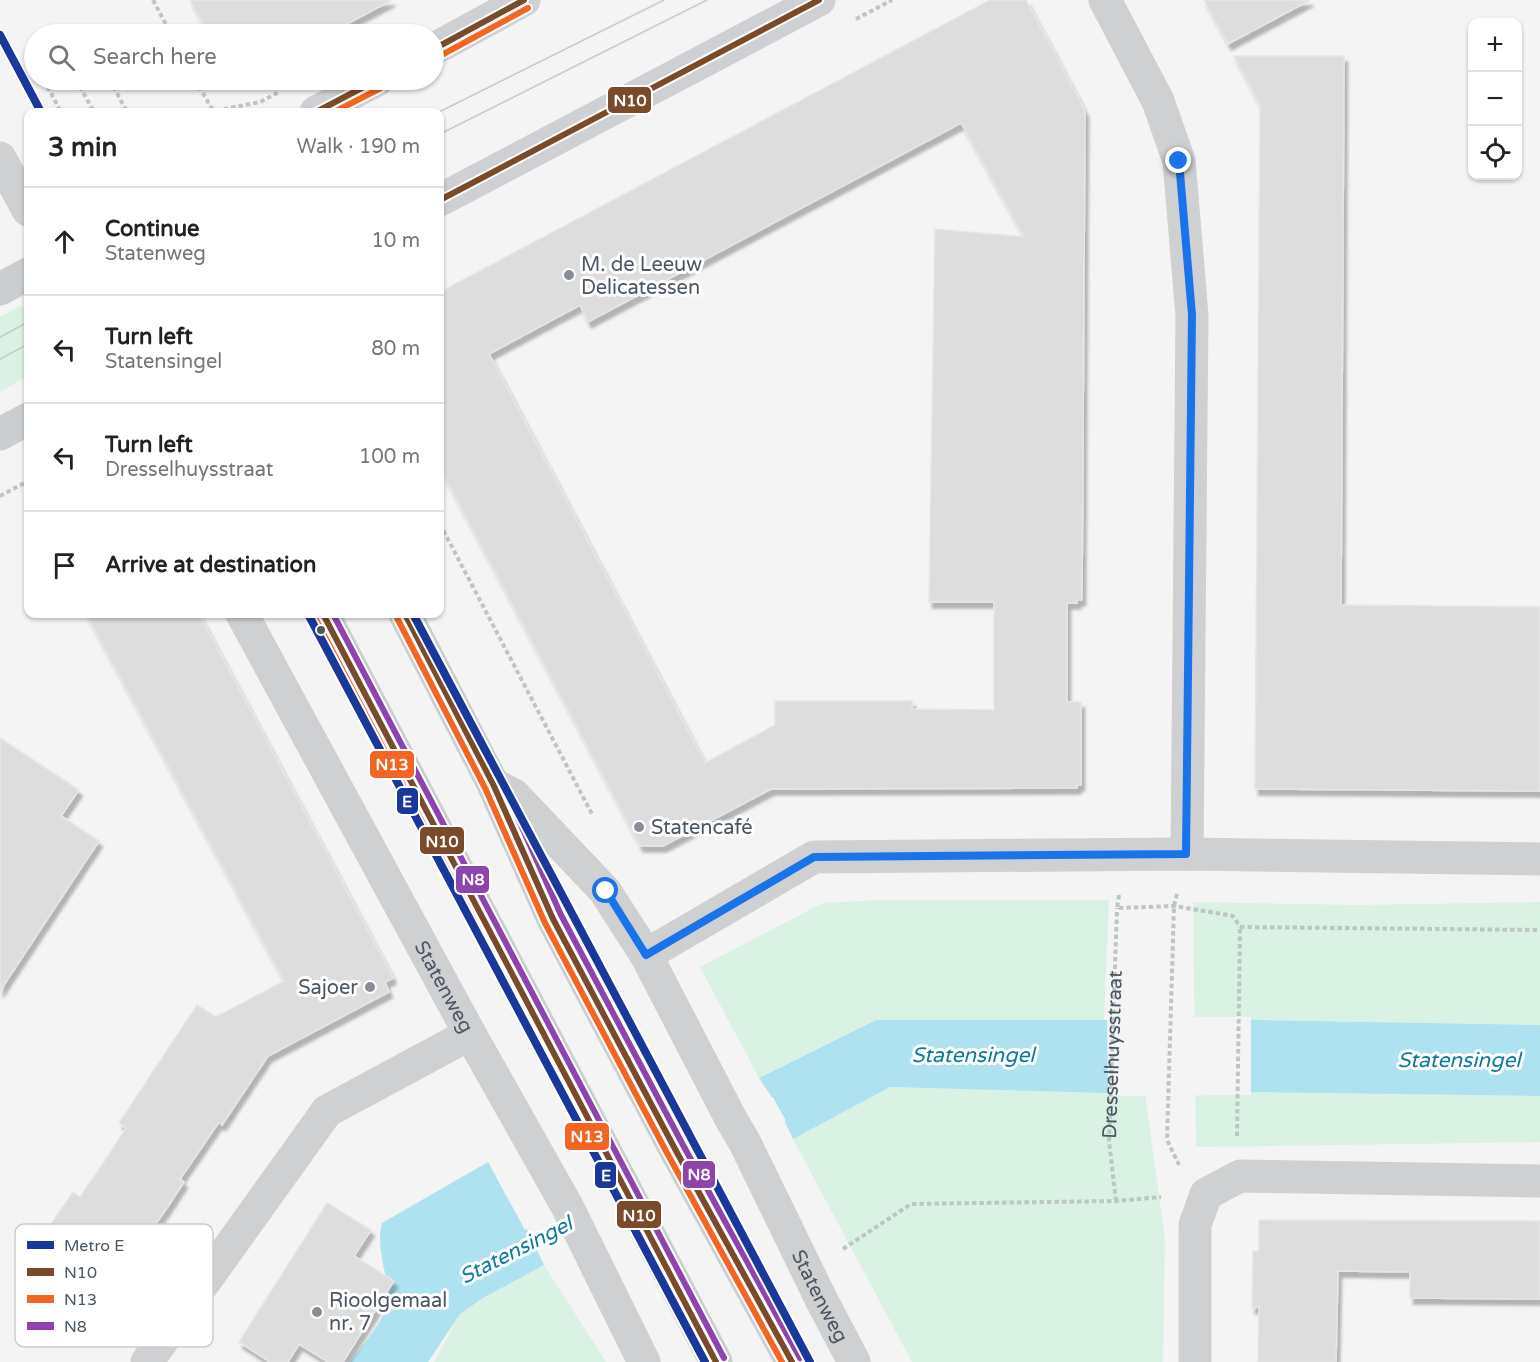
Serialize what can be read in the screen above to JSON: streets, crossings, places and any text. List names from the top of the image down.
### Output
{
  "streets": {
    "street": ["Statenweg"],
    "path": ["Dresselhuysstraat"]
  },
  "water": ["Statensingel"],
  "places": [
    "M. de Leeuw Delicatessen",
    "Statencafé",
    "Sajoer",
    "Rioolgemaal nr. 7"
  ],
  "lines": [
    "transit line N10",
    "transit line N13",
    "metro line E",
    "transit line N8"
  ],
  "legend": [
    "Metro E",
    "N10",
    "N13",
    "N8"
  ],
  "page": {
    "map_buttons": ["+", "−"],
    "search": "Search here",
    "heading": ["3 min", "Walk · 190 m"],
    "list": [
      ["Continue", "Statenweg", "10 m"],
      ["Turn left", "Statensingel", "80 m"],
      ["Turn left", "Dresselhuysstraat", "100 m"],
      "Arrive at destination"
    ]
  }
}
